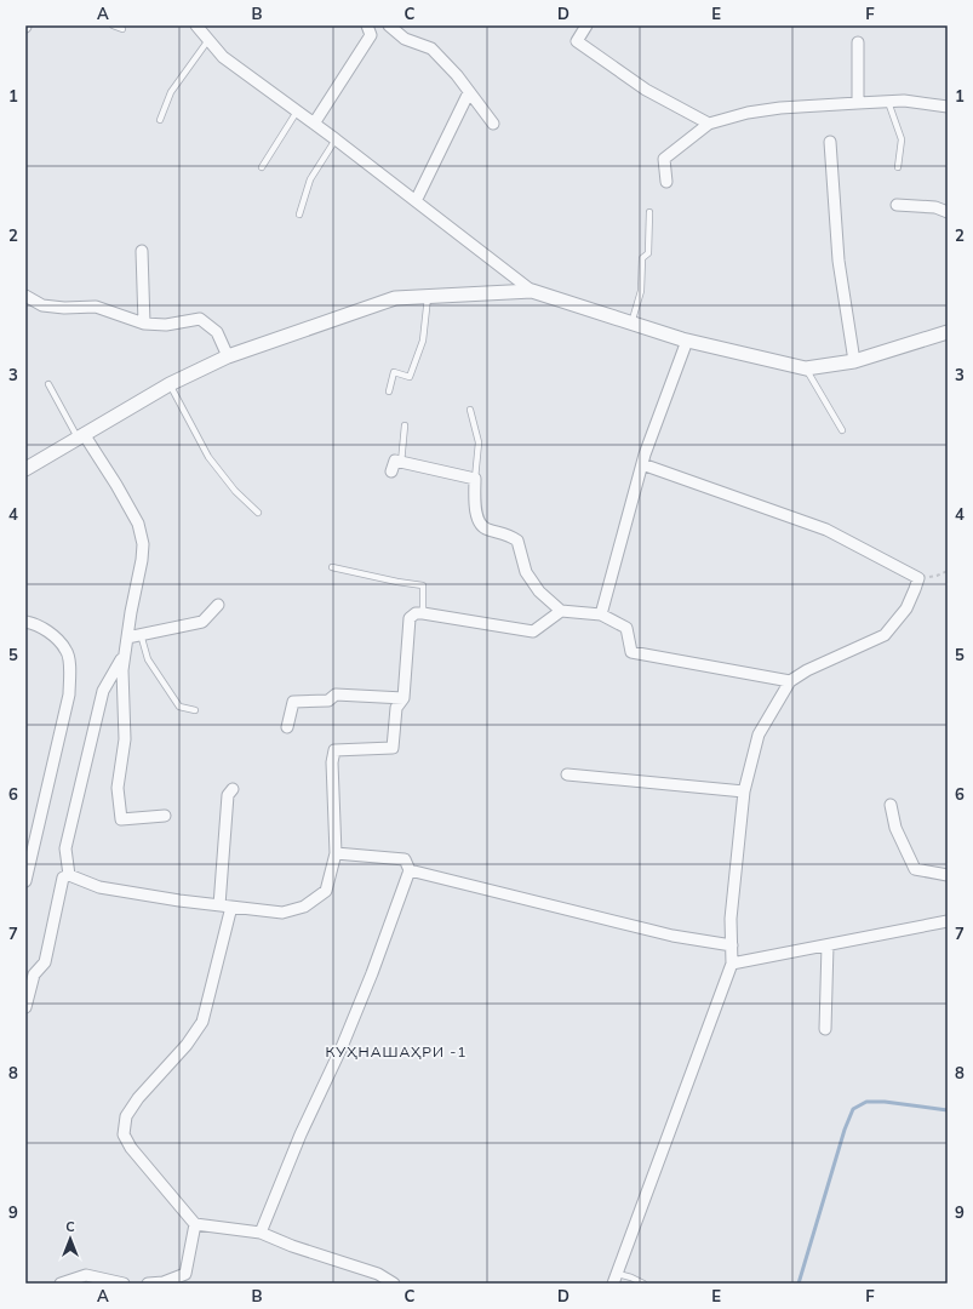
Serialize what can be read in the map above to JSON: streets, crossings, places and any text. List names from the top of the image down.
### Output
{
  "districts": ["КУҲНАШАҲРИ -1"],
  "north": "top",
  "grid": {
    "columns": [
      "A",
      "B",
      "C",
      "D",
      "E",
      "F"
    ],
    "rows": [
      "1",
      "2",
      "3",
      "4",
      "5",
      "6",
      "7",
      "8",
      "9"
    ]
  }
}
